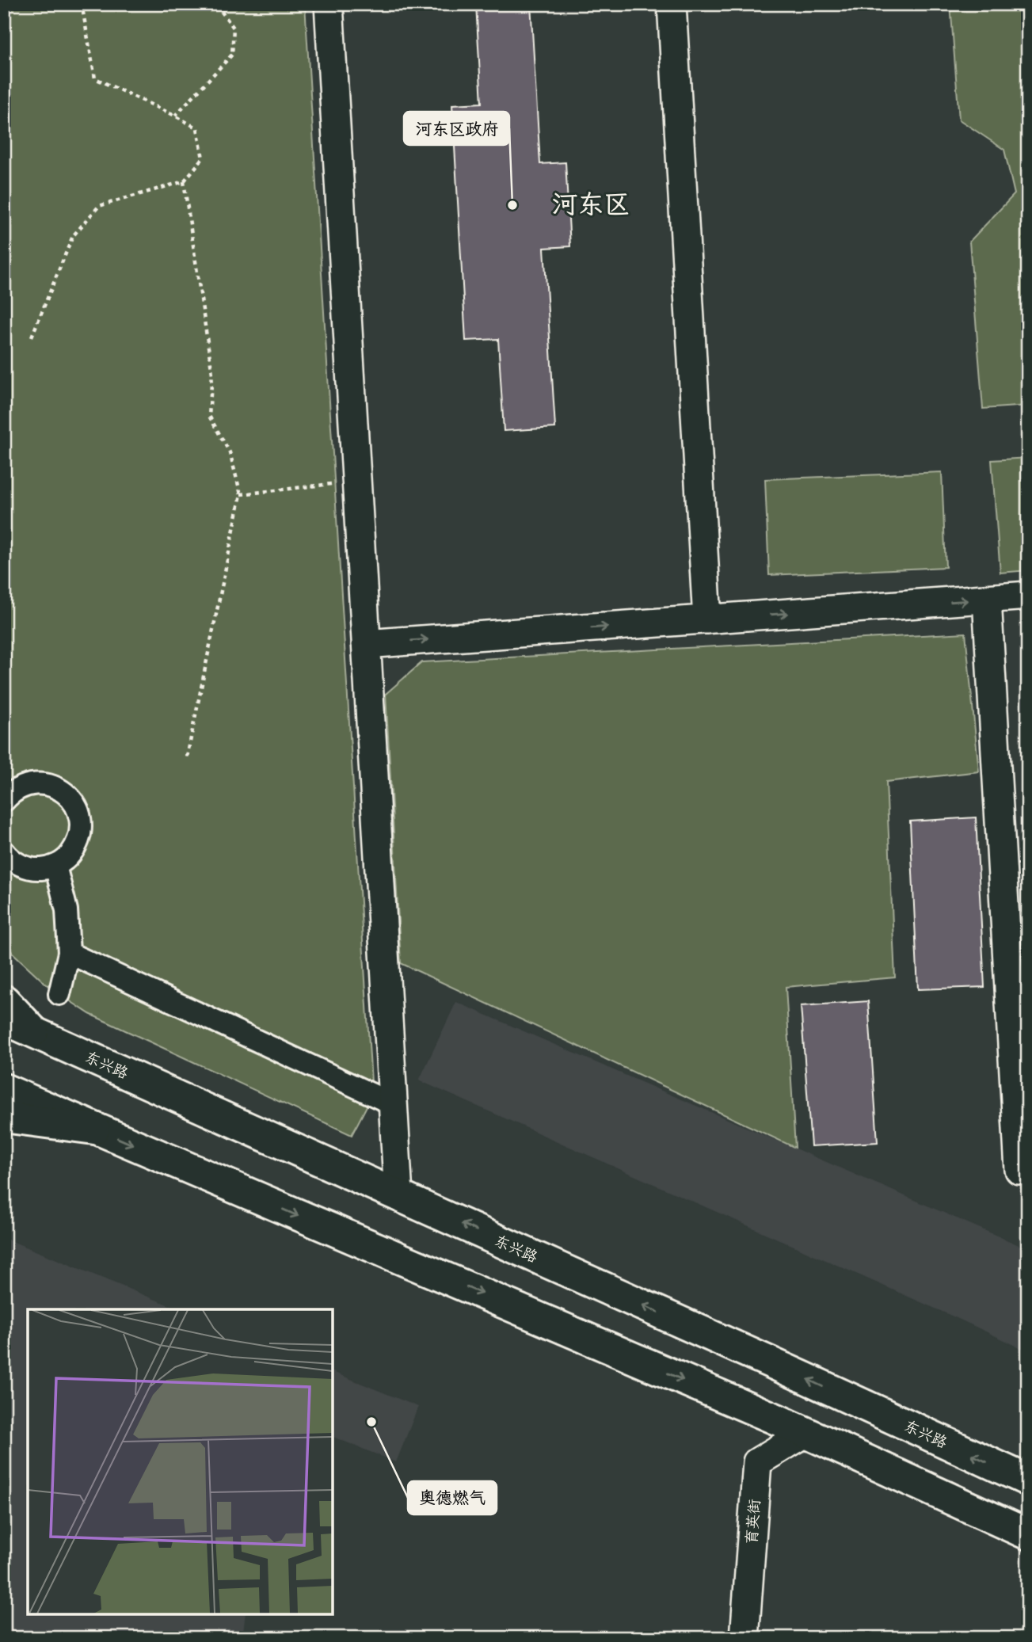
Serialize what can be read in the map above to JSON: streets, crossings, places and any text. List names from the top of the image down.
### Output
{
  "streets": {
    "main road": ["东兴路"],
    "street": ["育英街"]
  },
  "districts": ["河东区"],
  "places": ["河东区政府", "奥德燃气"]
}
